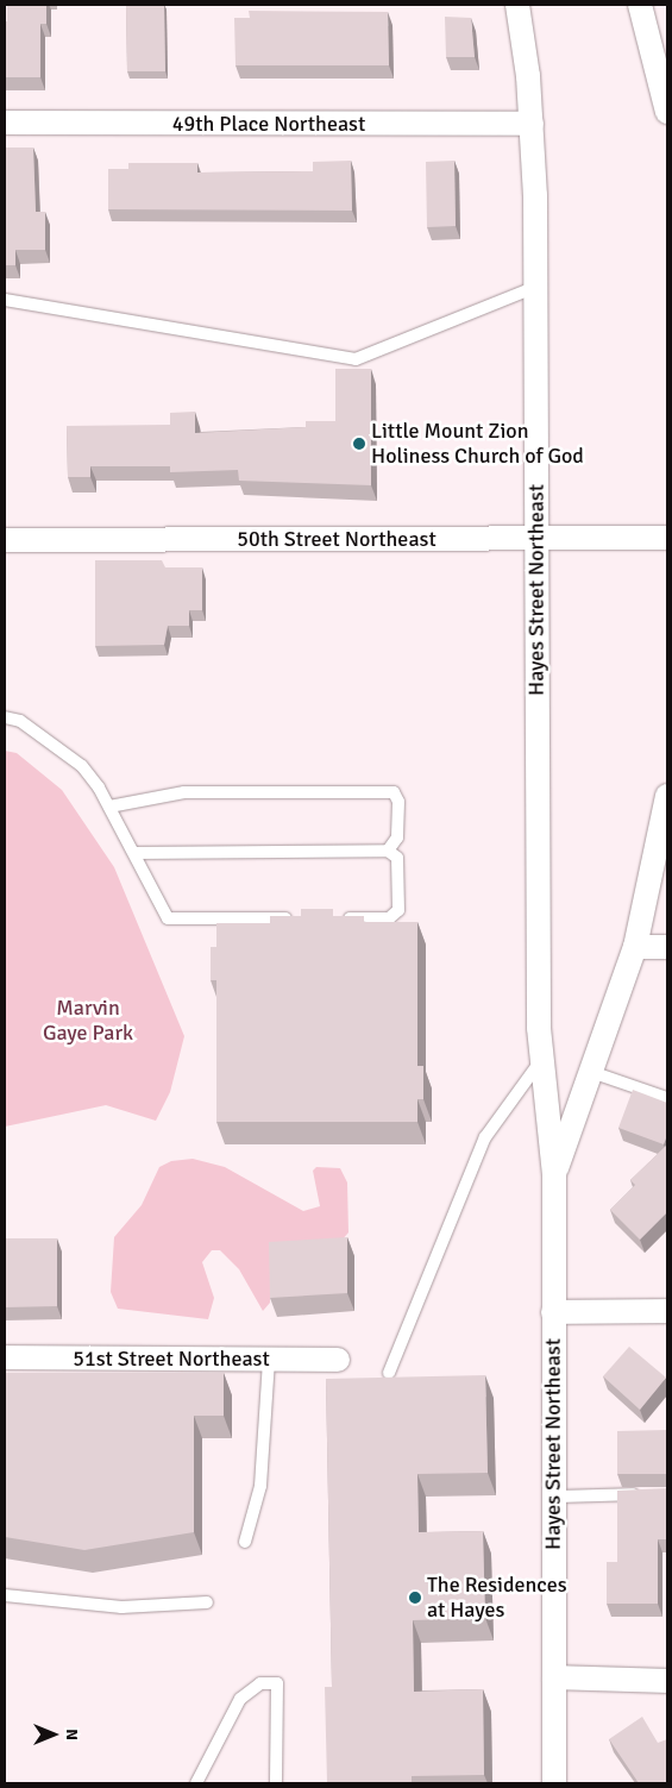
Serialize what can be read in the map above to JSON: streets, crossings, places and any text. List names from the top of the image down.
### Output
{
  "streets": {
    "street": [
      "49th Place Northeast",
      "50th Street Northeast",
      "Hayes Street Northeast",
      "51st Street Northeast"
    ]
  },
  "crossings": [
    ["49th Place Northeast", "Hayes Street Northeast"],
    ["50th Street Northeast", "Hayes Street Northeast"]
  ],
  "parks": ["Marvin Gaye Park"],
  "places": ["Little Mount Zion Holiness Church of God", "The Residences at Hayes"],
  "north": "right"
}
